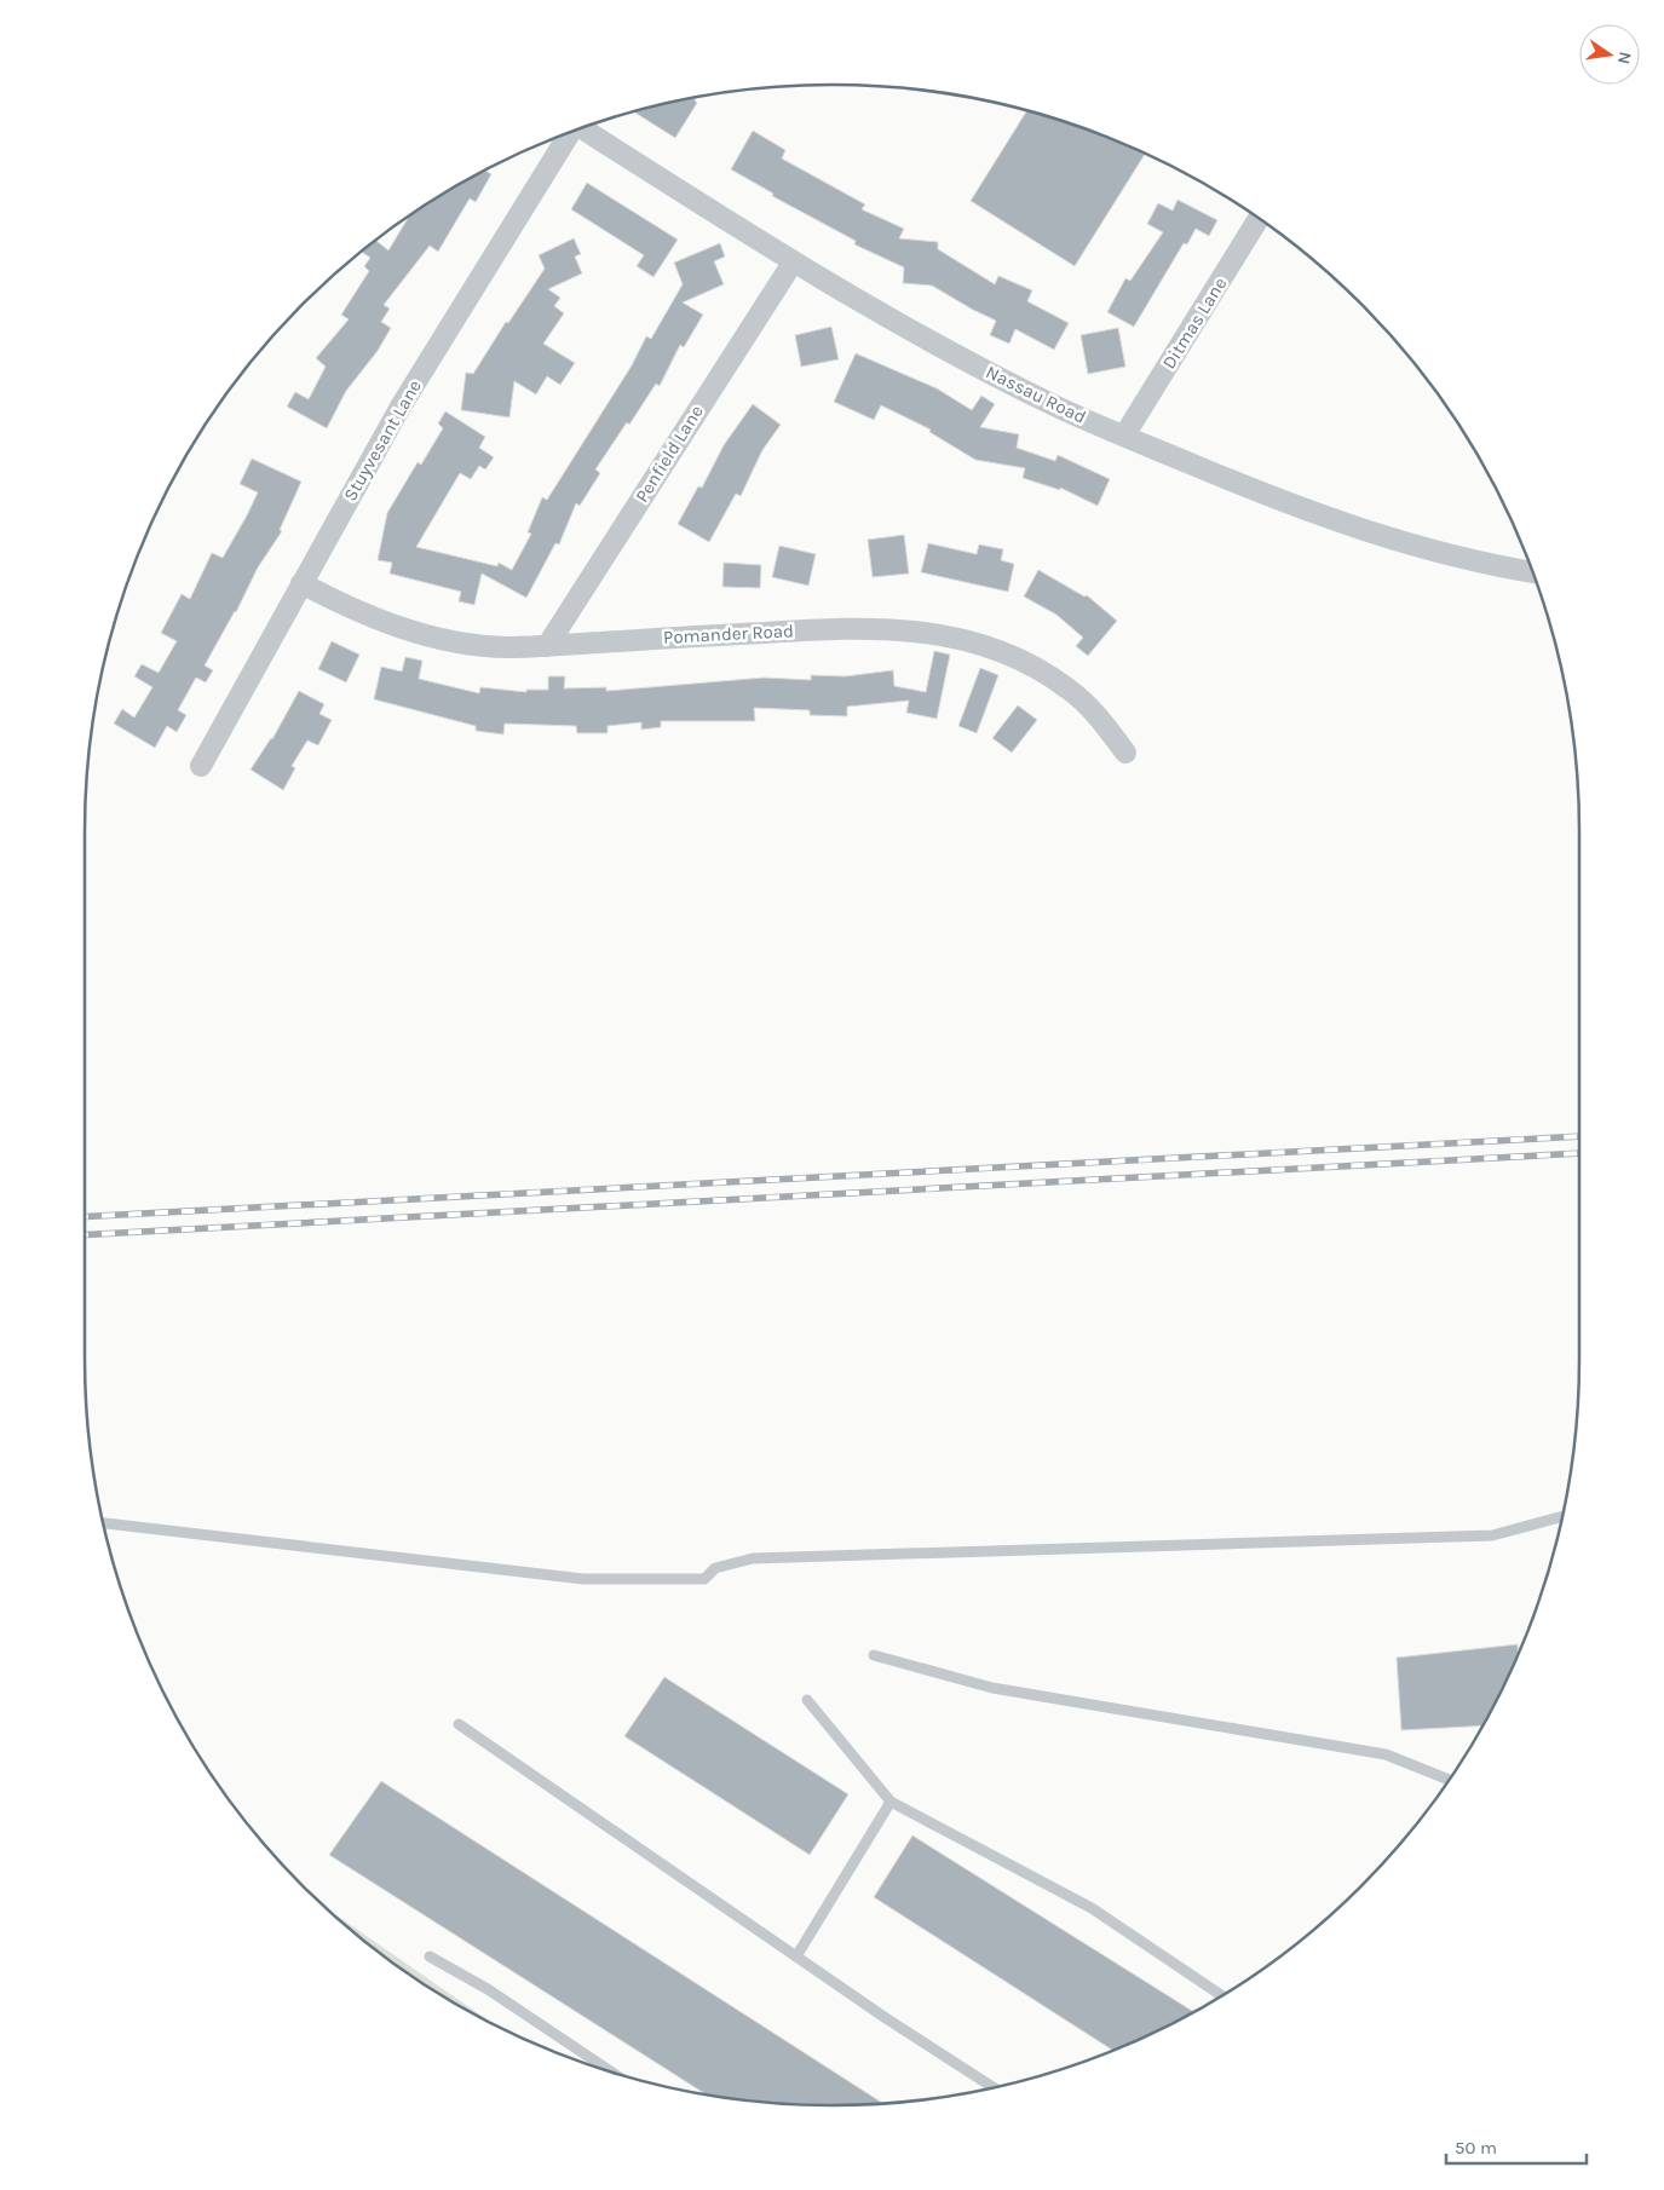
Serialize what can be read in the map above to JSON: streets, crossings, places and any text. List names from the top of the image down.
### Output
{
  "streets": {
    "street": [
      "Ditmas Lane",
      "Nassau Road",
      "Stuyvesant Lane",
      "Penfield Lane",
      "Pomander Road"
    ]
  },
  "crossings": [
    ["Ditmas Lane", "Nassau Road"],
    ["Nassau Road", "Penfield Lane"],
    ["Stuyvesant Lane", "Pomander Road"],
    ["Penfield Lane", "Pomander Road"]
  ],
  "scale_bar": "50 m",
  "north": "right"
}
